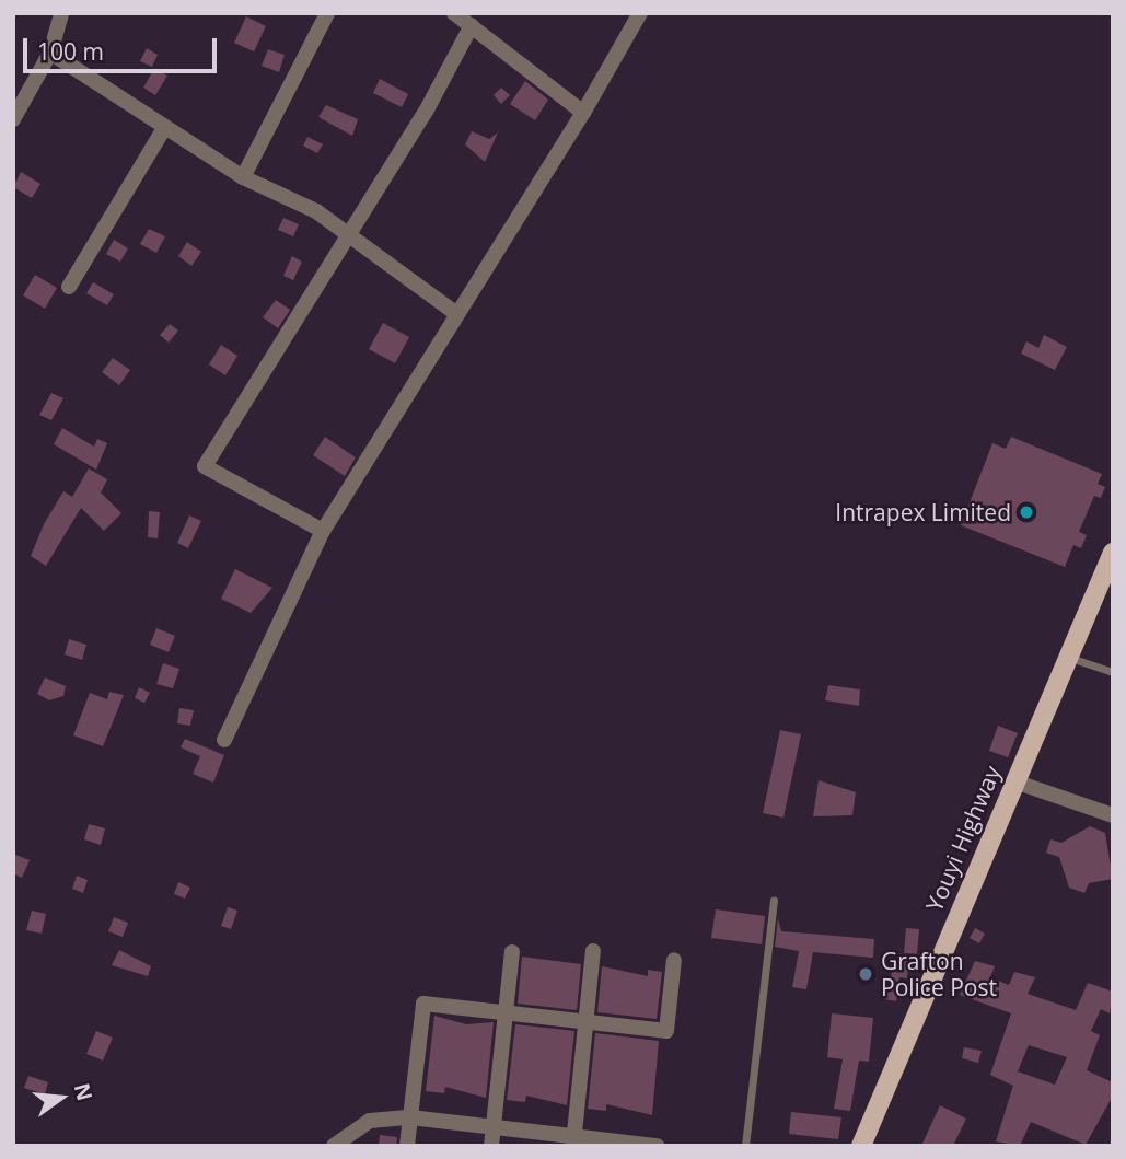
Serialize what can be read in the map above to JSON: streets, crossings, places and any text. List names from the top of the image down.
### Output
{
  "streets": {
    "main road": ["Youyi Highway"]
  },
  "places": ["Intrapex Limited", "Grafton Police Post"],
  "scale_bar": "100 m",
  "north": "right"
}
